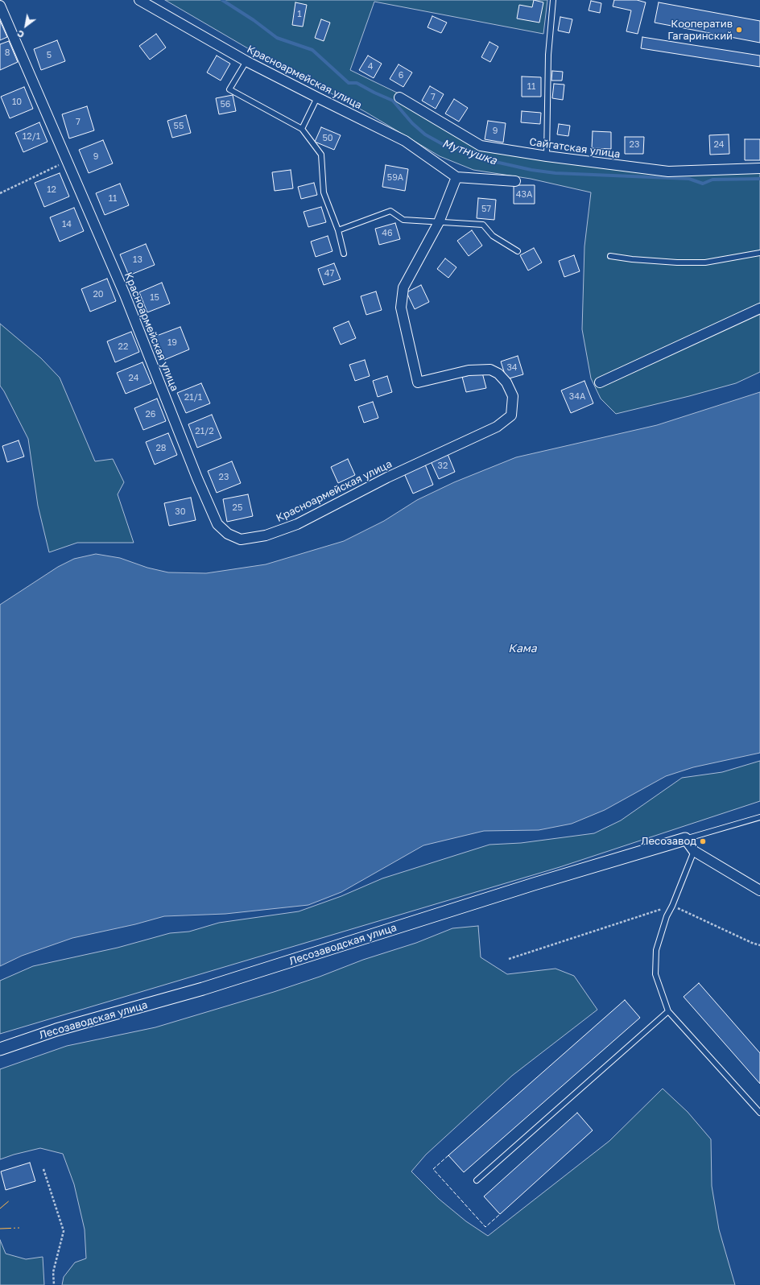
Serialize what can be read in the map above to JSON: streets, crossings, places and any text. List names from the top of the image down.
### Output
{
  "streets": {
    "street": ["Красноармейская улица", "Сайгатская улица", "Лесозаводская улица"]
  },
  "water": ["Мутнушка", "Кама"],
  "places": ["Кооператив Гагаринский", "Лесозавод"],
  "house_numbers": [
    "1",
    "8",
    "5",
    "4",
    "6",
    "11",
    "7",
    "10",
    "56",
    "7",
    "55",
    "9",
    "12/1",
    "50",
    "23",
    "24",
    "9",
    "59А",
    "12",
    "43А",
    "11",
    "57",
    "14",
    "46",
    "13",
    "47",
    "20",
    "15",
    "19",
    "22",
    "34",
    "24",
    "34А",
    "21/1",
    "26",
    "21/2",
    "28",
    "32",
    "23",
    "25",
    "30"
  ],
  "north": "bottom left"
}
